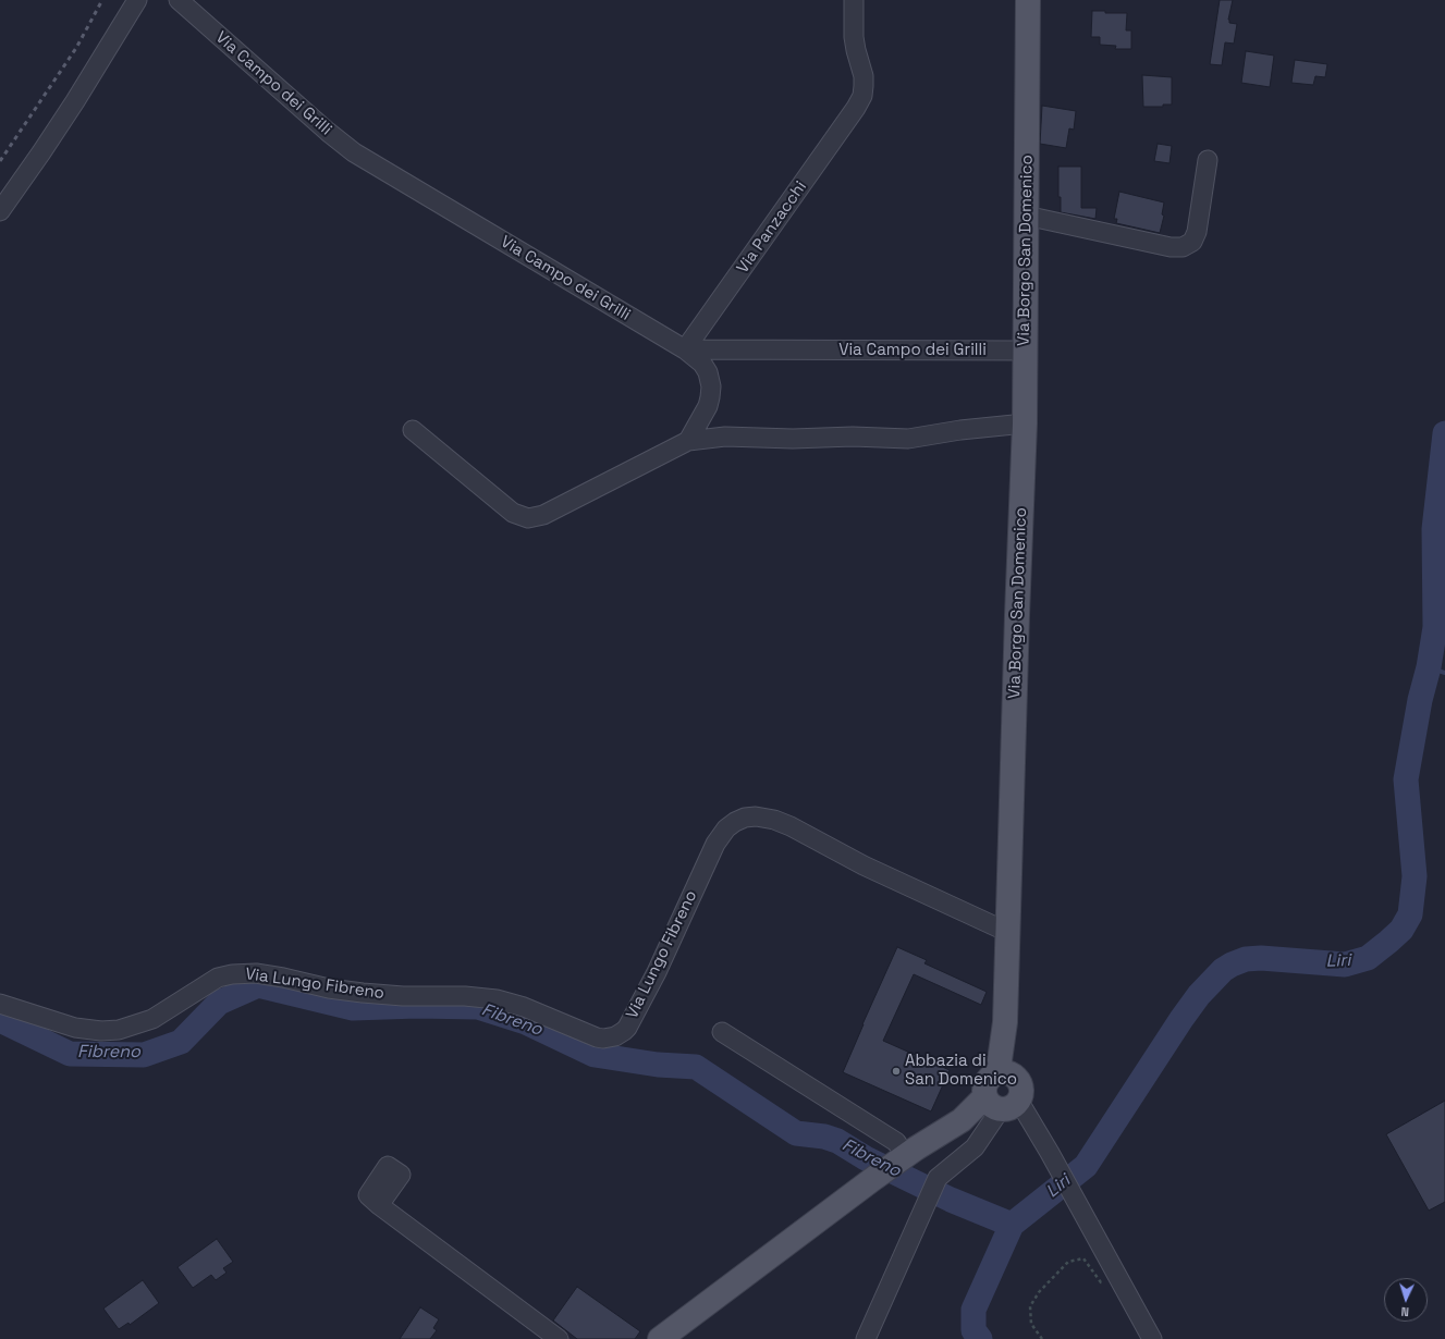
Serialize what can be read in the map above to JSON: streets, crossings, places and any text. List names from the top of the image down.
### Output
{
  "streets": {
    "main road": ["Via Borgo San Domenico"],
    "street": ["Via Campo dei Grilli", "Via Panzacchi", "Via Lungo Fibreno"]
  },
  "crossings": [
    ["Via Campo dei Grilli", "Via Panzacchi"],
    ["Via Campo dei Grilli", "Via Borgo San Domenico"],
    ["Via Borgo San Domenico", "Via Lungo Fibreno"]
  ],
  "water": ["Liri", "Fibreno"],
  "places": ["Abbazia di San Domenico"],
  "north": "bottom"
}
